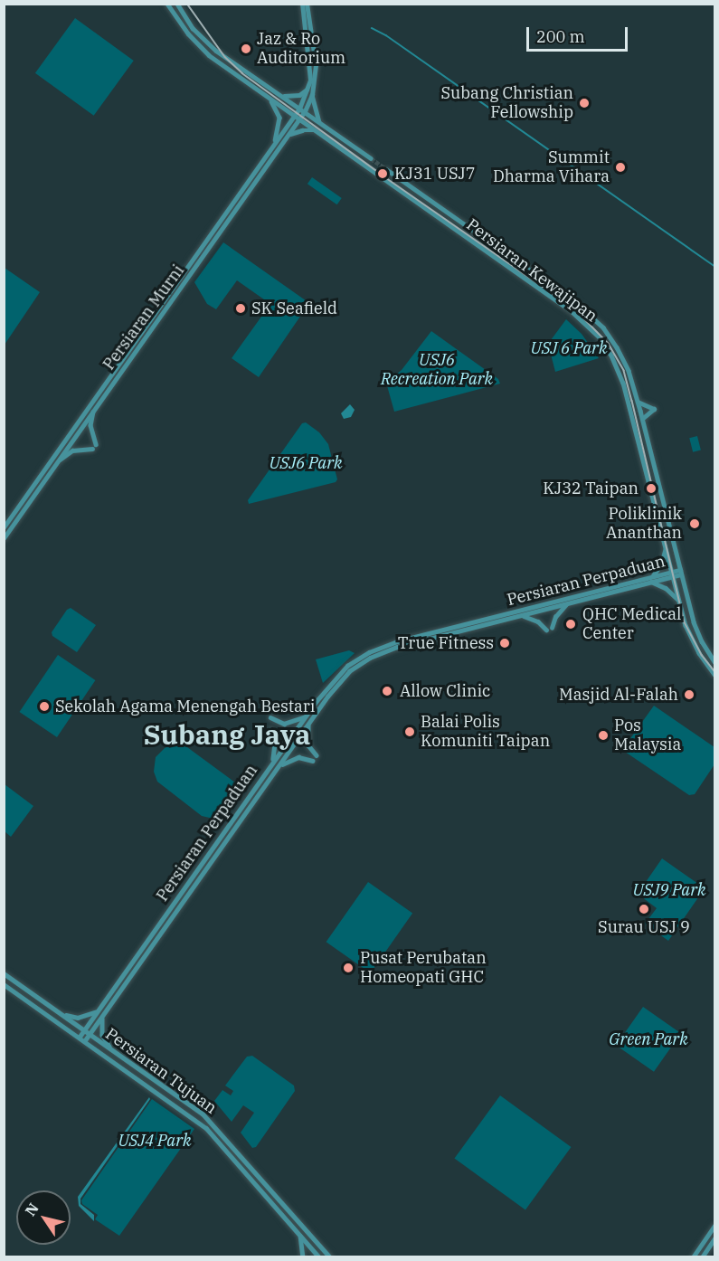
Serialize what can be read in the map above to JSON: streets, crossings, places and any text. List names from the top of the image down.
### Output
{
  "streets": {
    "main road": [
      "Persiaran Kewajipan",
      "Persiaran Murni",
      "Persiaran Perpaduan",
      "Persiaran Tujuan"
    ]
  },
  "crossings": [
    ["Persiaran Kewajipan", "Persiaran Murni"],
    ["Persiaran Kewajipan", "Persiaran Perpaduan"],
    ["Persiaran Perpaduan", "Persiaran Tujuan"]
  ],
  "districts": ["Subang Jaya"],
  "parks": [
    "USJ 6 Park",
    "USJ6 Recreation Park",
    "USJ6 Park",
    "USJ9 Park",
    "Green Park",
    "USJ4 Park"
  ],
  "places": [
    "Jaz & Ro Auditorium",
    "Subang Christian Fellowship",
    "Summit Dharma Vihara",
    "KJ31 USJ7",
    "SK Seafield",
    "KJ32 Taipan",
    "Poliklinik Ananthan",
    "QHC Medical Center",
    "True Fitness",
    "Allow Clinic",
    "Masjid Al-Falah",
    "Sekolah Agama Menengah Bestari",
    "Balai Polis Komuniti Taipan",
    "Pos Malaysia",
    "Surau USJ 9",
    "Pusat Perubatan Homeopati GHC"
  ],
  "scale_bar": "200 m",
  "north": "top left"
}
